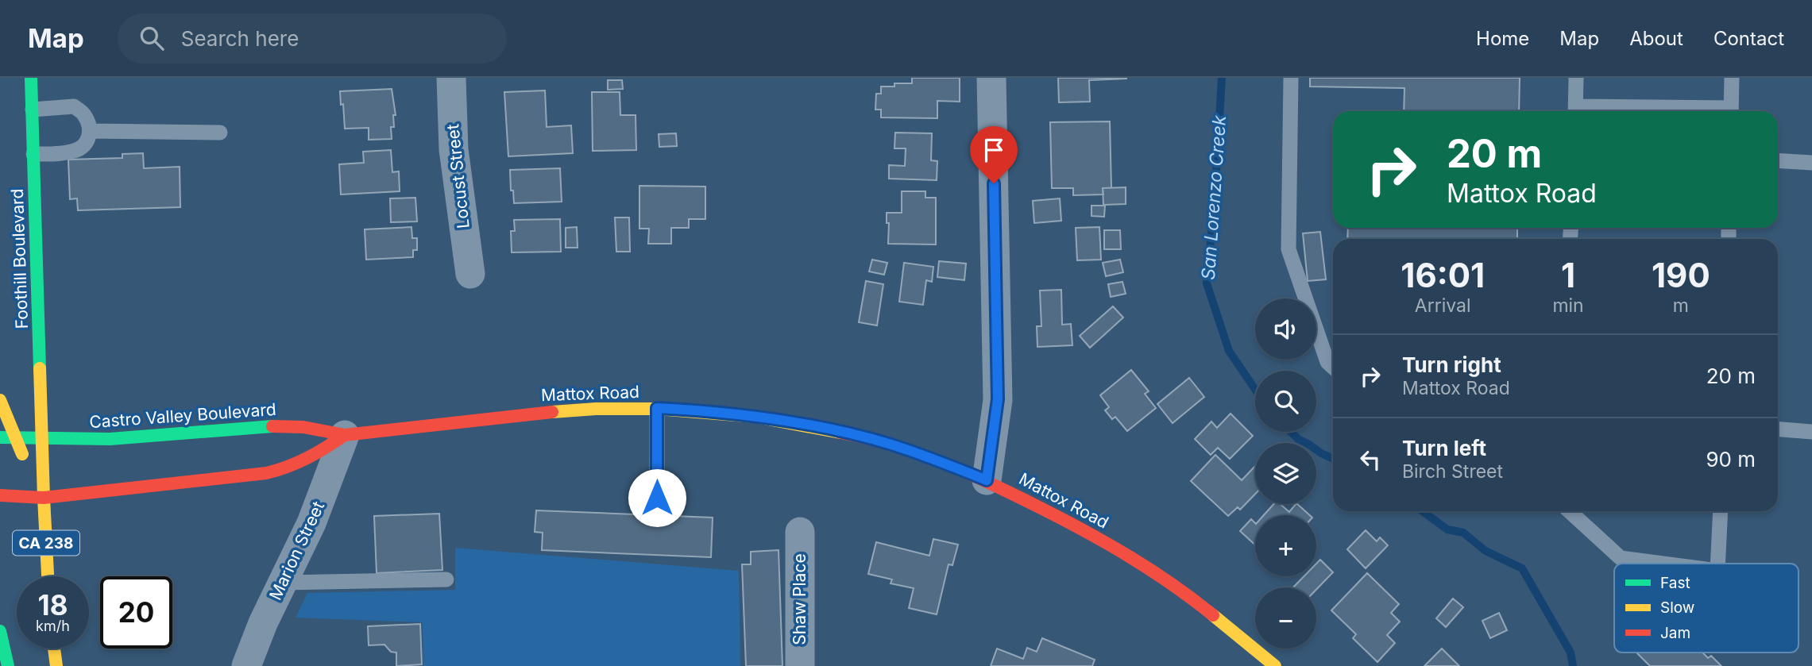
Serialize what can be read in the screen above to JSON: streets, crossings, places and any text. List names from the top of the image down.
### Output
{
  "streets": {
    "main road": [
      "Foothill Boulevard",
      "Mattox Road",
      "Castro Valley Boulevard",
      "CA 238"
    ],
    "street": ["Locust Street", "Marion Street", "Shaw Place"]
  },
  "crossings": [
    ["Foothill Boulevard", "Castro Valley Boulevard"],
    ["Foothill Boulevard", "CA 238"],
    ["Mattox Road", "Castro Valley Boulevard"],
    ["Mattox Road", "Marion Street"],
    ["Castro Valley Boulevard", "CA 238"],
    ["Castro Valley Boulevard", "Marion Street"]
  ],
  "water": ["San Lorenzo Creek"],
  "legend": ["Fast", "Slow", "Jam"],
  "page": {
    "header": "Map",
    "search": "Search here",
    "nav": [
      "Home",
      "Map",
      "About",
      "Contact"
    ],
    "turn": ["20 m", "Mattox Road"],
    "eta": [
      "16:01",
      "Arrival",
      "1",
      "min",
      "190",
      "m"
    ],
    "map_buttons": ["+", "−"],
    "list": [
      {
        "name": "Turn right",
        "note": "Mattox Road",
        "value": "20 m"
      },
      {
        "name": "Turn left",
        "note": "Birch Street",
        "value": "90 m"
      }
    ],
    "speed": "18 km/h",
    "limit": "20"
  }
}
